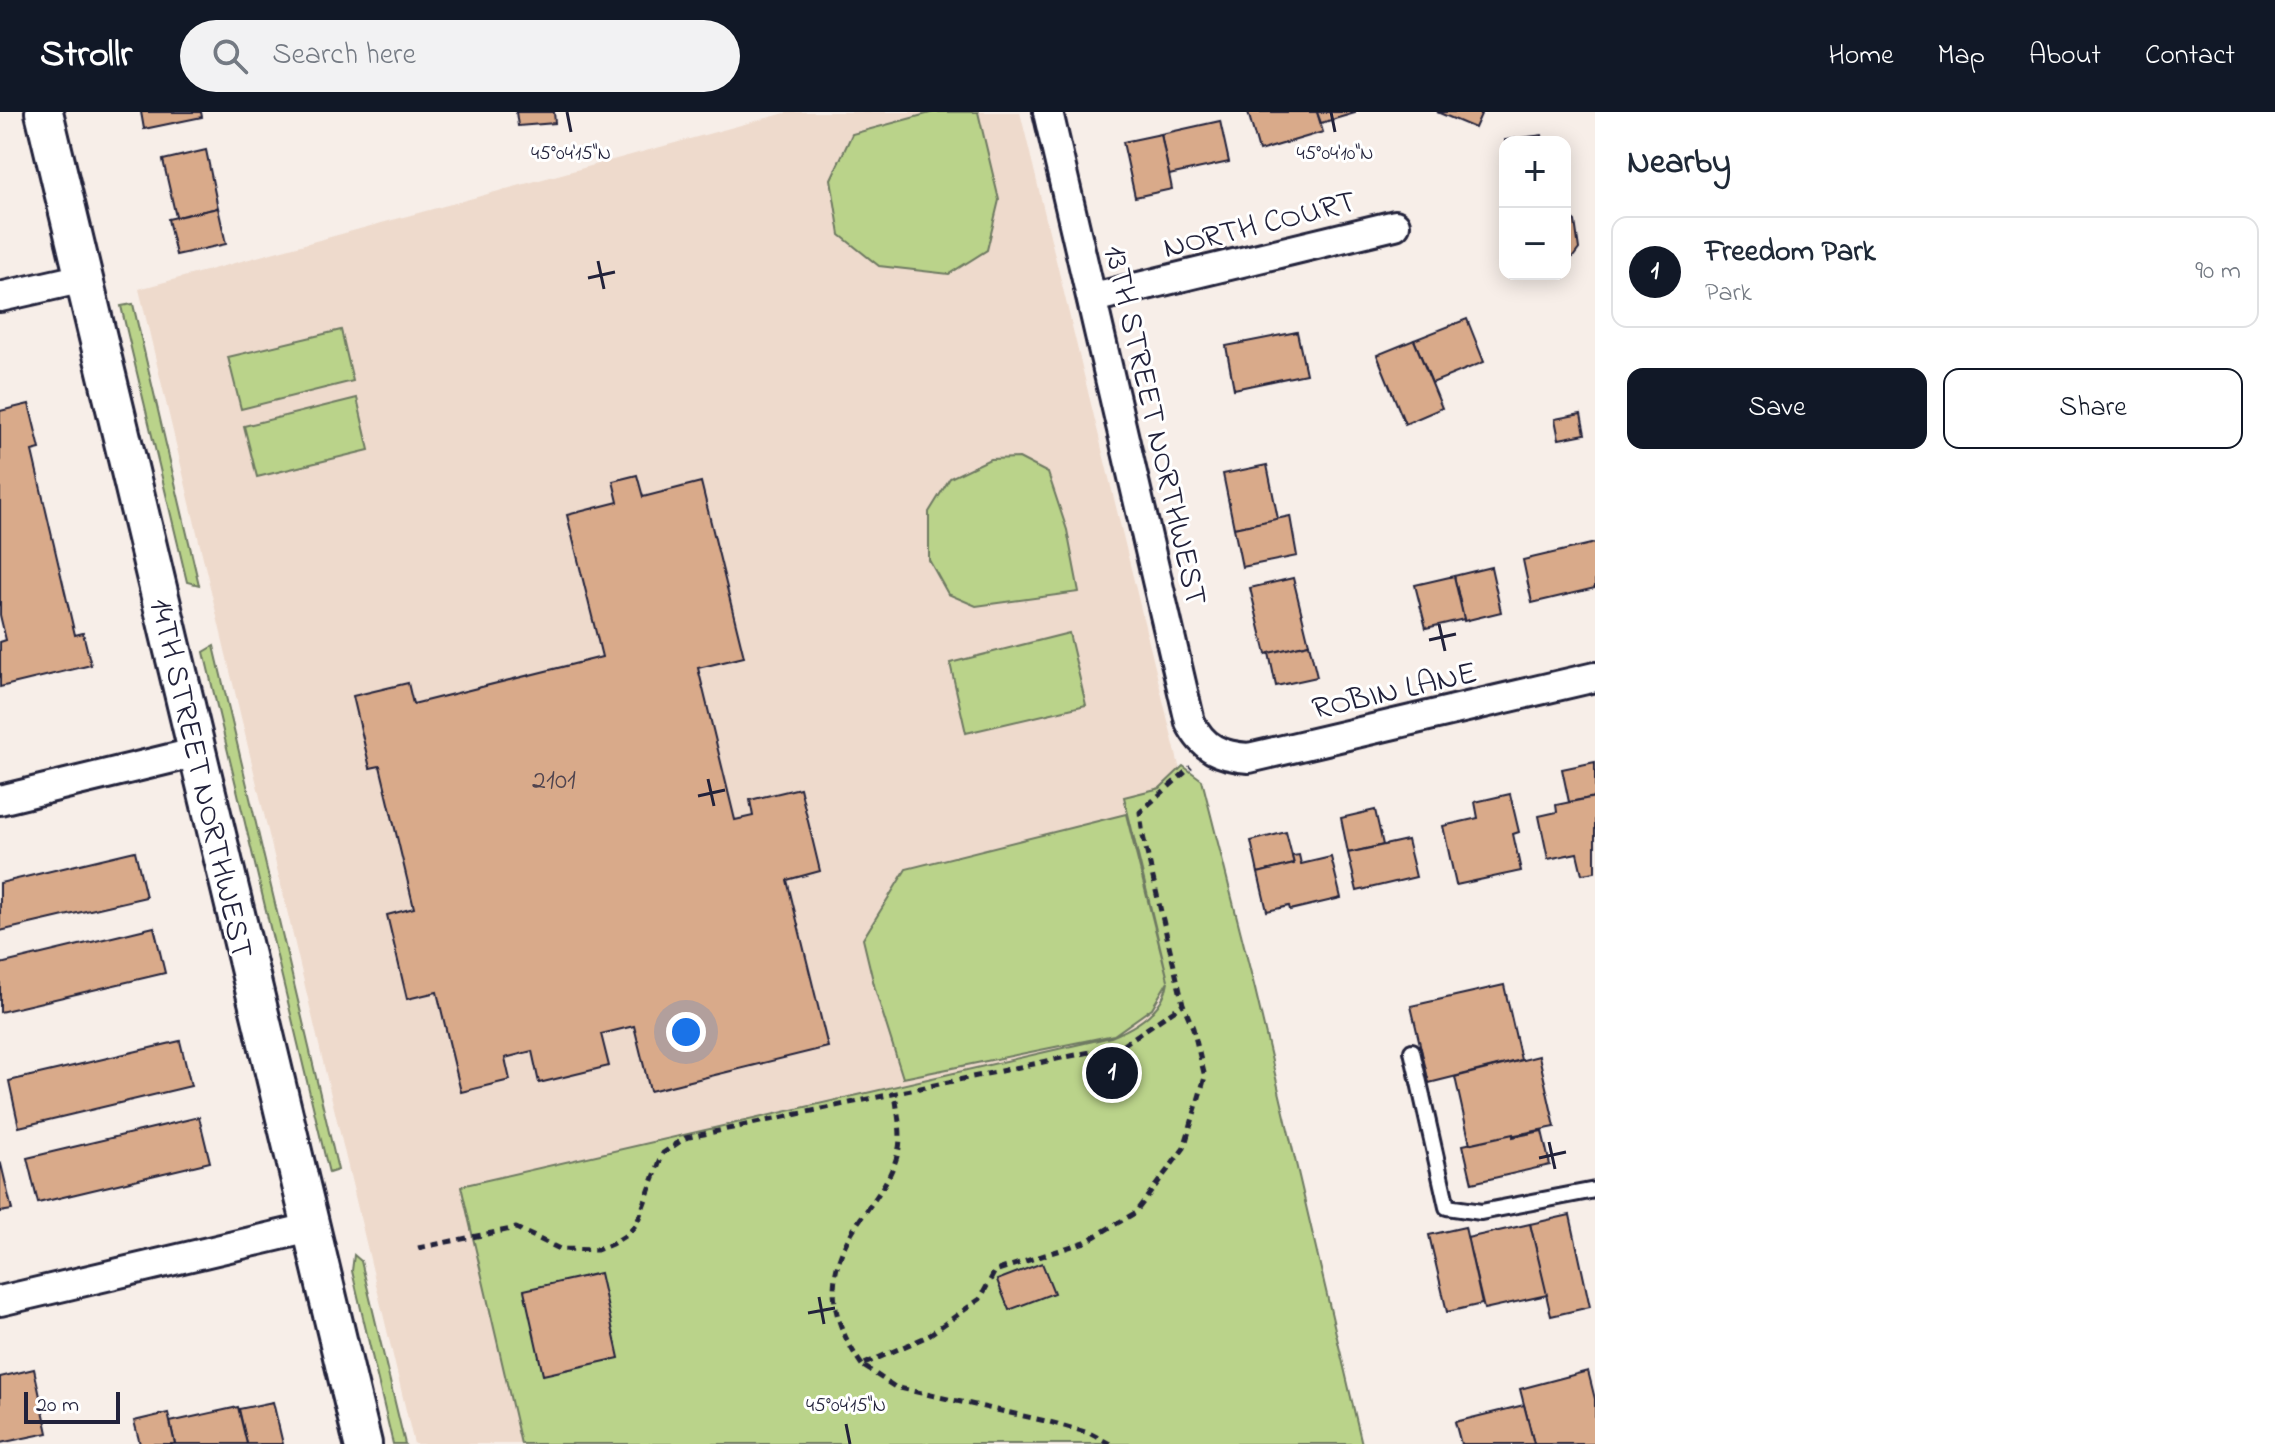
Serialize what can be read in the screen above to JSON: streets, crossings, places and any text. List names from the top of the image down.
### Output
{
  "streets": {
    "street": [
      "NORTH COURT",
      "13TH STREET NORTHWEST",
      "ROBIN LANE",
      "14TH STREET NORTHWEST"
    ]
  },
  "crossings": [
    ["NORTH COURT", "13TH STREET NORTHWEST"],
    ["13TH STREET NORTHWEST", "ROBIN LANE"]
  ],
  "house_numbers": ["2101"],
  "scale_bar": "20 m",
  "page": {
    "header": "Strollr",
    "search": "Search here",
    "nav": [
      "Home",
      "Map",
      "About",
      "Contact"
    ],
    "heading": "Nearby",
    "map_buttons": ["+", "−"],
    "list": [
      {
        "mark": "1",
        "name": "Freedom Park",
        "note": "Park",
        "value": "90 m"
      }
    ],
    "buttons": ["Save", "Share"],
    "pins": "1",
    "scale": "20 m"
  },
  "coordinates": ["45°04'15\"N", "45°04'10\"N"]
}
